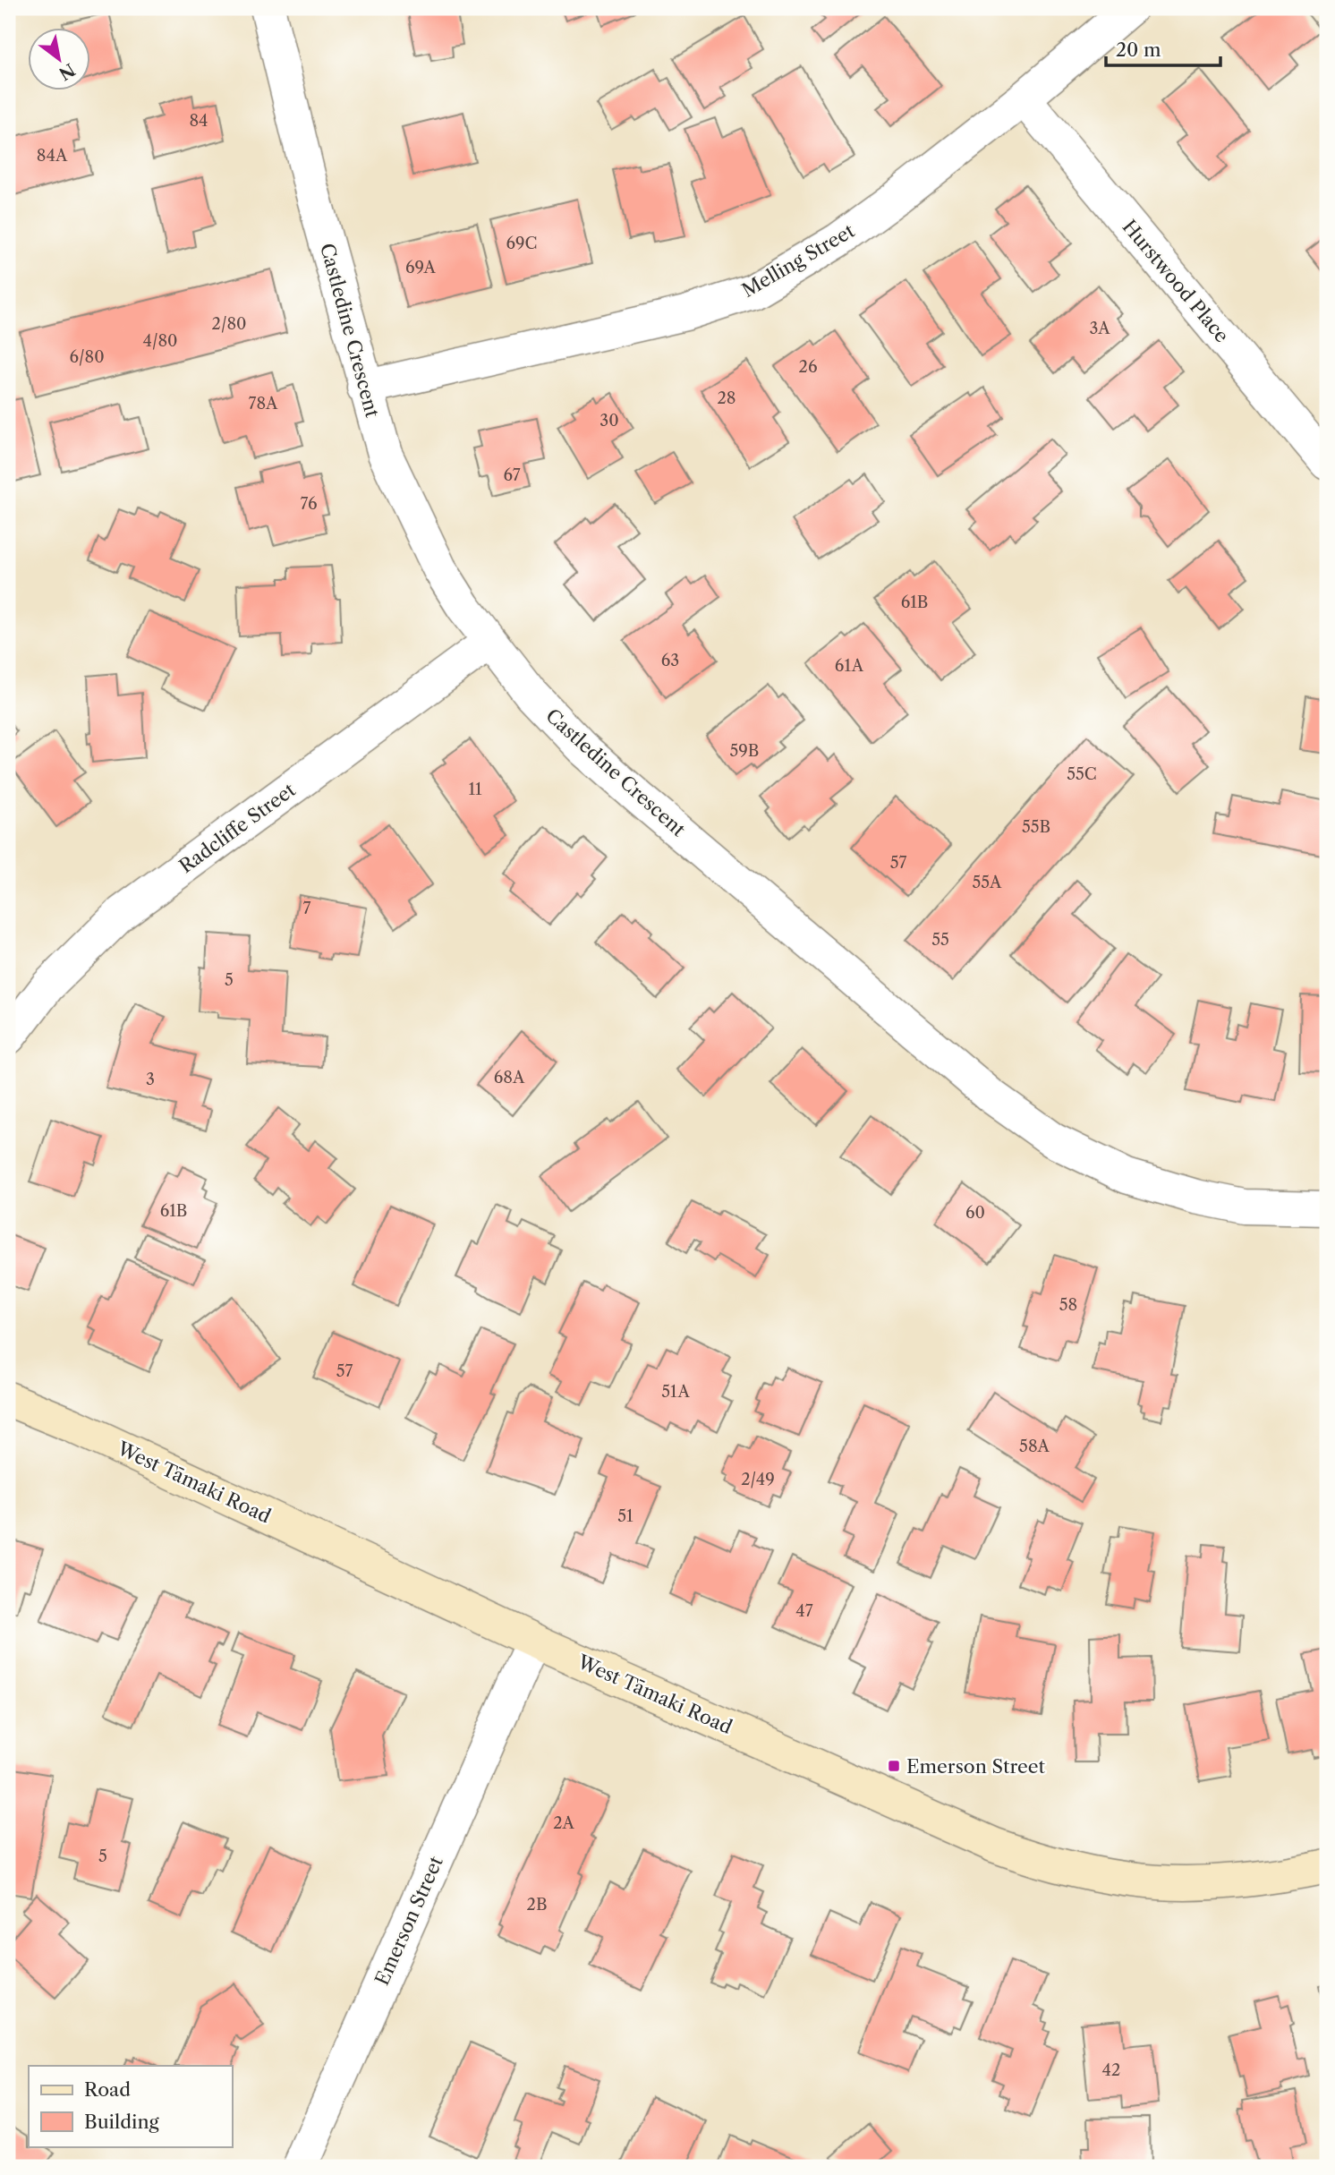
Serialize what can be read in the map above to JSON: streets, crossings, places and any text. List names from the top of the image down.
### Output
{
  "streets": {
    "main road": ["West Tāmaki Road"],
    "street": [
      "Melling Street",
      "Hurstwood Place",
      "Castledine Crescent",
      "Radcliffe Street",
      "Emerson Street"
    ]
  },
  "crossings": [
    ["Melling Street", "Hurstwood Place"],
    ["Melling Street", "Castledine Crescent"],
    ["Castledine Crescent", "Radcliffe Street"],
    ["West Tāmaki Road", "Emerson Street"]
  ],
  "places": {
    "transit": ["Emerson Street"]
  },
  "house_numbers": [
    "84",
    "84A",
    "69C",
    "69A",
    "2/80",
    "3A",
    "4/80",
    "6/80",
    "26",
    "28",
    "78A",
    "30",
    "67",
    "76",
    "61B",
    "63",
    "61A",
    "59B",
    "55C",
    "11",
    "55B",
    "57",
    "55A",
    "7",
    "55",
    "5",
    "68A",
    "3",
    "61B",
    "60",
    "58",
    "57",
    "51A",
    "58A",
    "2/49",
    "51",
    "47",
    "2A",
    "5",
    "2B",
    "42"
  ],
  "legend": ["Road", "Building"],
  "scale_bar": "20 m",
  "north": "bottom right"
}
